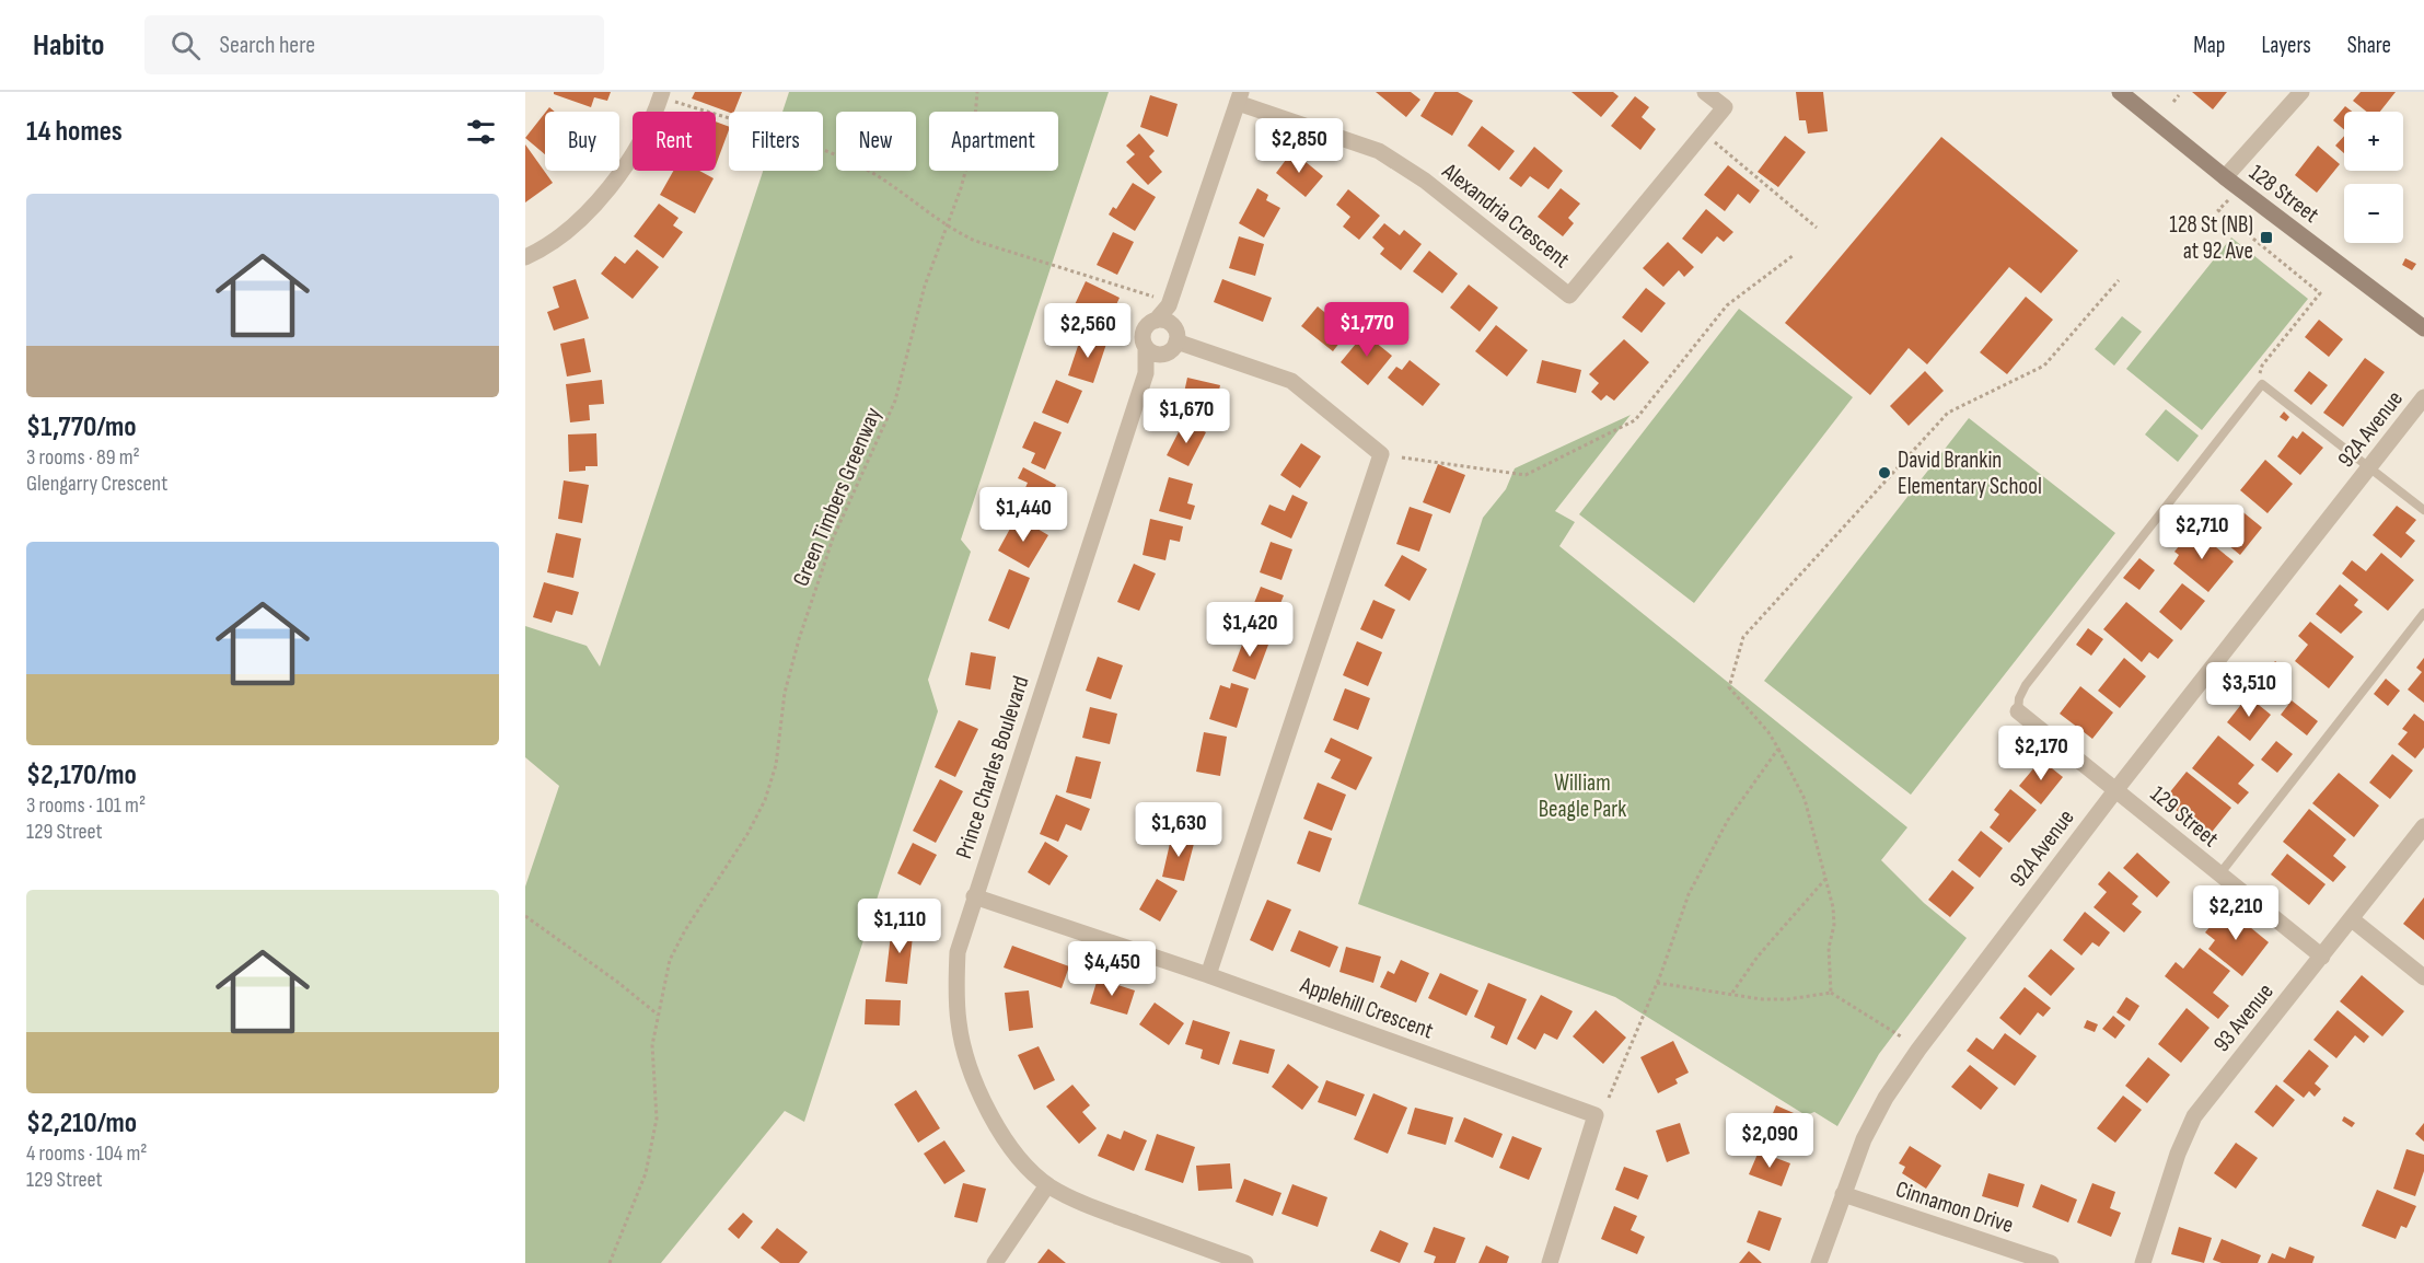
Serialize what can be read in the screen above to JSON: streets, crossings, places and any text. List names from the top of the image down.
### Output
{
  "streets": {
    "main road": ["128 Street"],
    "street": [
      "Alexandria Crescent",
      "92A Avenue",
      "Prince Charles Boulevard",
      "129 Street",
      "Applehill Crescent",
      "93 Avenue",
      "Cinnamon Drive"
    ],
    "path": ["Green Timbers Greenway"]
  },
  "crossings": [
    ["92A Avenue", "129 Street"],
    ["92A Avenue", "Cinnamon Drive"],
    ["Prince Charles Boulevard", "Applehill Crescent"],
    ["129 Street", "93 Avenue"]
  ],
  "parks": ["William Beagle Park"],
  "places": {
    "transit": ["128 St (NB) at 92 Ave"],
    "other": ["David Brankin Elementary School"]
  },
  "page": {
    "header": "Habito",
    "search": "Search here",
    "nav": ["Map", "Layers", "Share"],
    "heading": "14 homes",
    "map_buttons": ["+", "−"],
    "chip": [
      "Buy",
      "Rent",
      "Filters",
      "New",
      "Apartment"
    ],
    "price": [
      "$2,850",
      "$1,770",
      "$2,560",
      "$1,670",
      "$1,440",
      "$2,710",
      "$1,420",
      "$3,510",
      "$2,170",
      "$1,630",
      "$2,210",
      "$1,110",
      "$4,450",
      "$2,090"
    ],
    "list": [
      {
        "name": "$1,770/mo",
        "note": "3 rooms · 89 m² · Glengarry Crescent"
      },
      {
        "name": "$2,170/mo",
        "note": "3 rooms · 101 m² · 129 Street"
      },
      {
        "name": "$2,210/mo",
        "note": "4 rooms · 104 m² · 129 Street"
      }
    ]
  }
}
